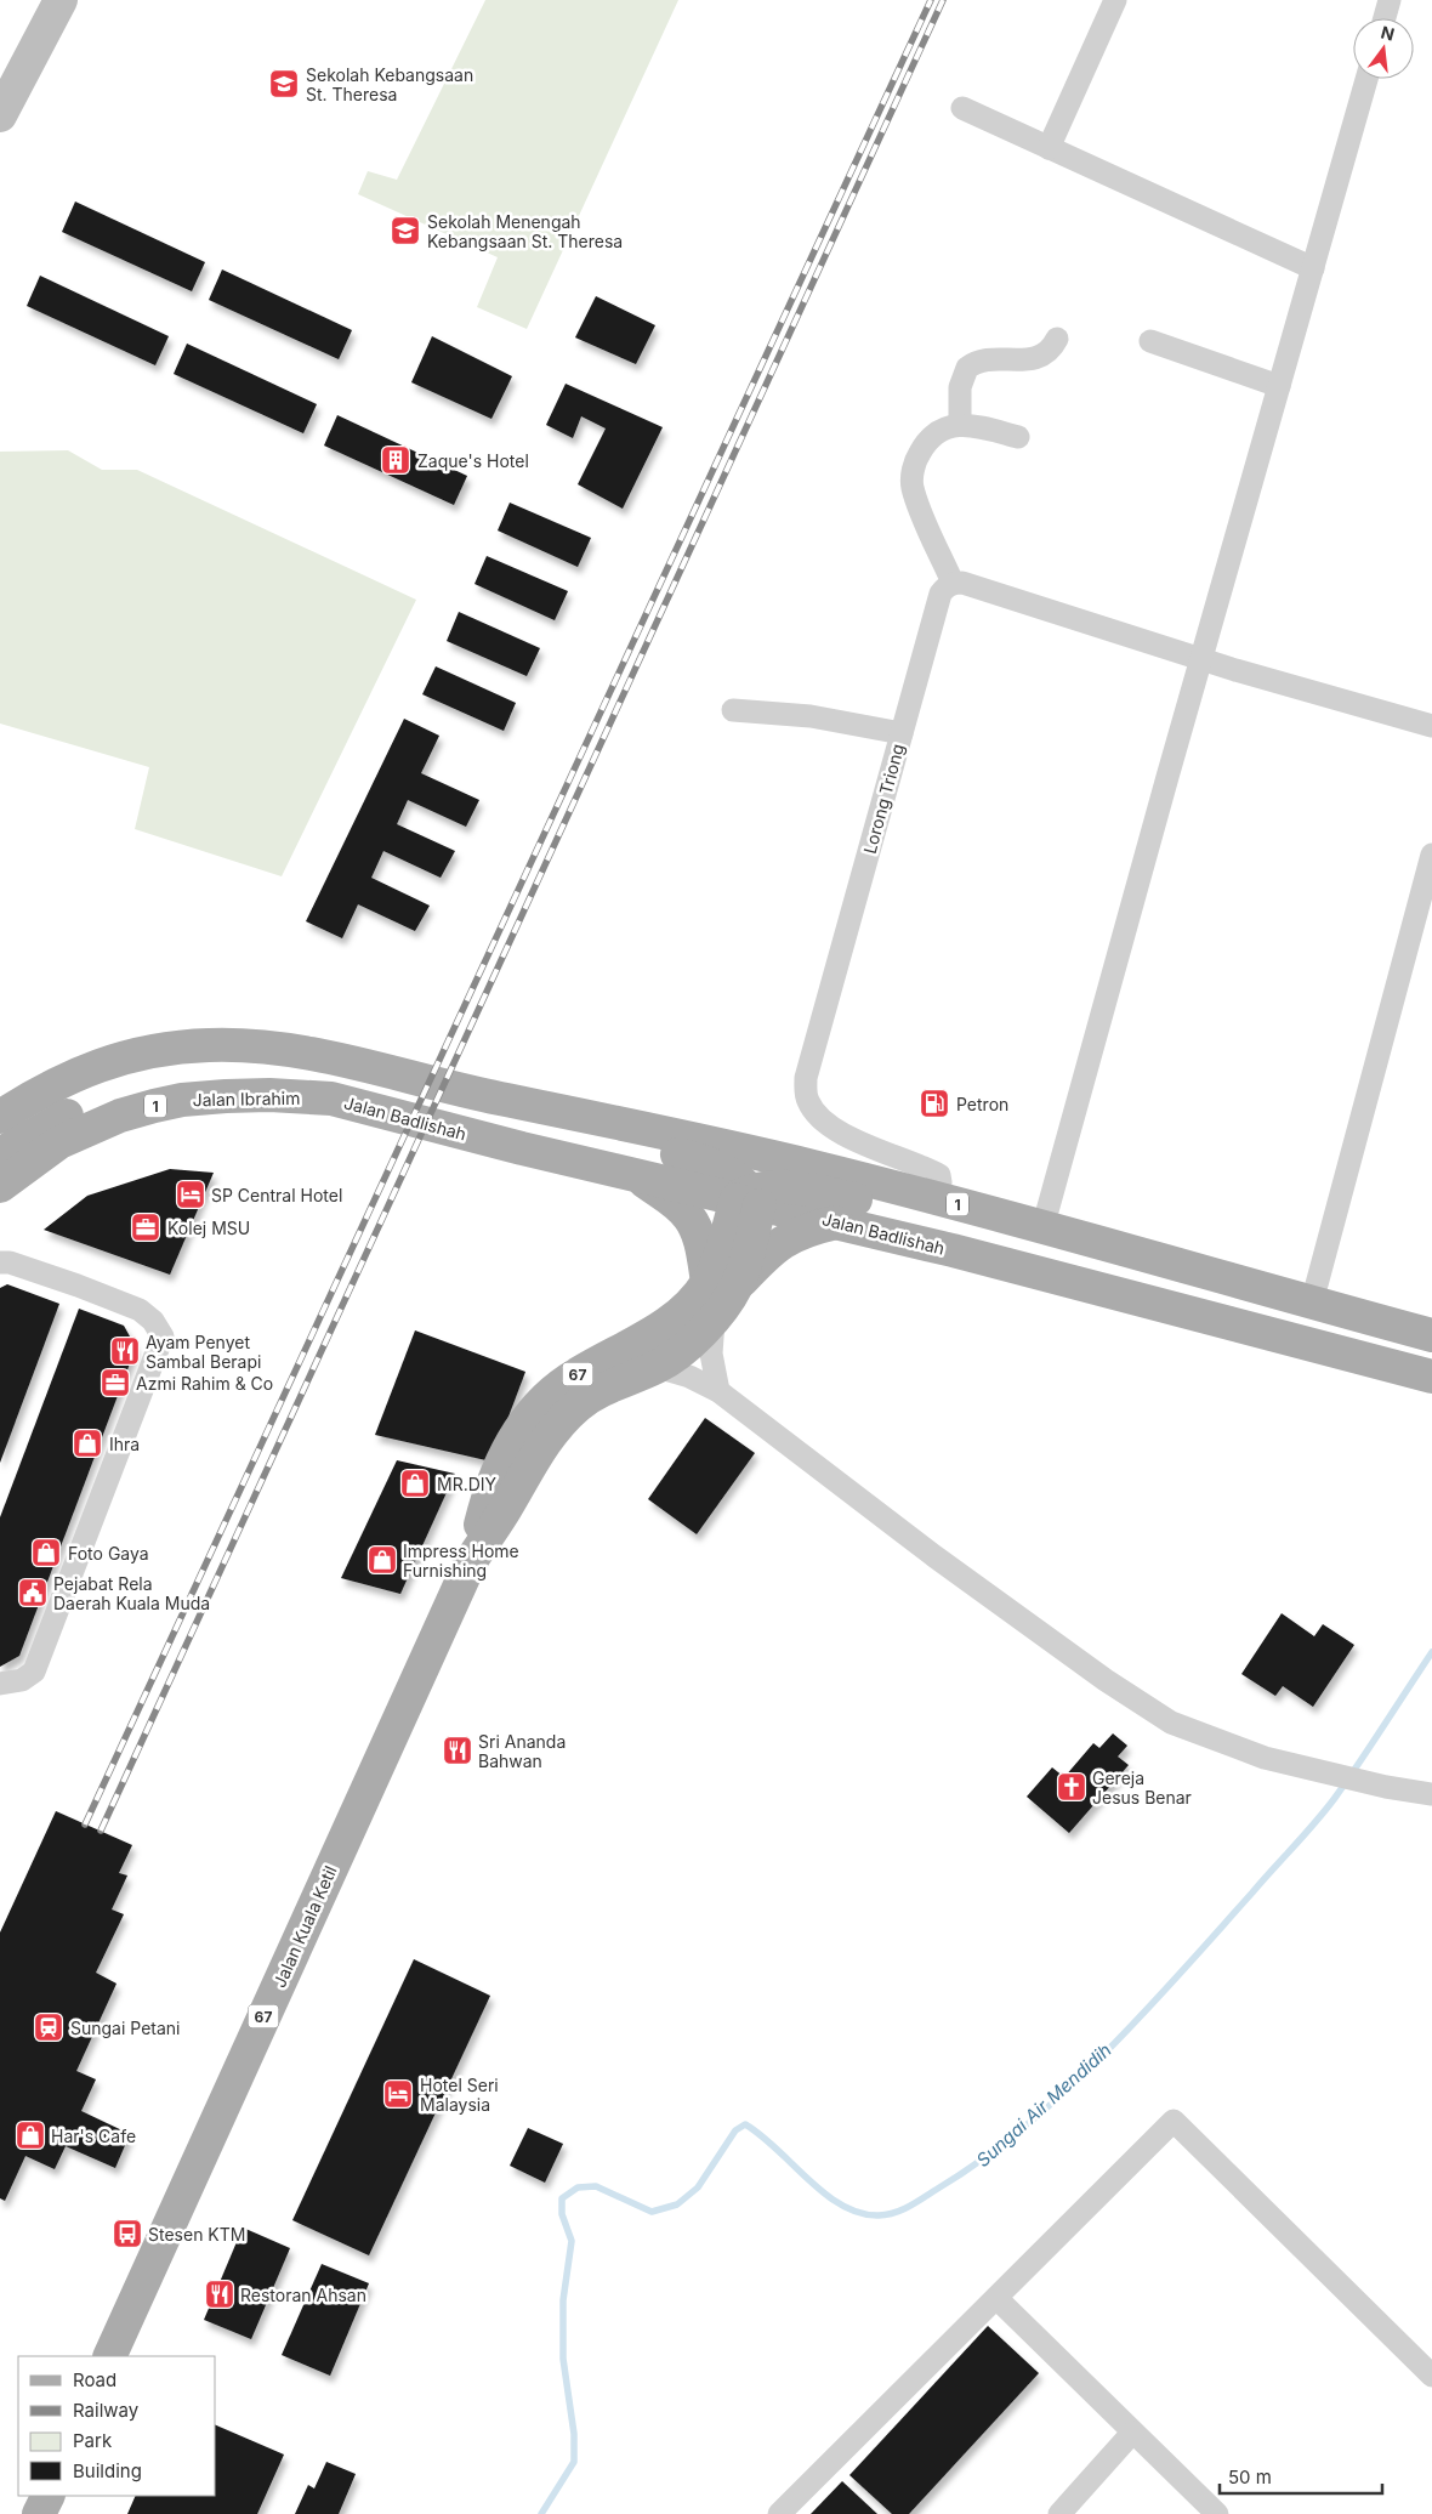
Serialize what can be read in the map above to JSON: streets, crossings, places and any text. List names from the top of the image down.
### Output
{
  "streets": {
    "main road": [
      "Jalan Ibrahim",
      "1",
      "Jalan Badlishah",
      "67",
      "Jalan Kuala Ketil"
    ],
    "street": ["Lorong Triong"]
  },
  "crossings": [
    ["Lorong Triong", "1"],
    ["Jalan Ibrahim", "Jalan Badlishah"],
    ["Jalan Badlishah", "Jalan Kuala Ketil"]
  ],
  "water": ["Sungai Air Mendidih"],
  "places": {
    "school or university": ["Sekolah Kebangsaan St. Theresa", "Sekolah Menengah Kebangsaan St. Theresa"],
    "building": ["Zaque's Hotel"],
    "fuel station": ["Petron"],
    "hotel": ["SP Central Hotel", "Hotel Seri Malaysia"],
    "office": ["Kolej MSU", "Azmi Rahim & Co"],
    "restaurant": ["Ayam Penyet Sambal Berapi", "Sri Ananda Bahwan", "Restoran Ahsan"],
    "shop": [
      "Ihra",
      "MR.DIY",
      "Foto Gaya",
      "Impress Home Furnishing",
      "Har's Cafe"
    ],
    "public building": ["Pejabat Rela Daerah Kuala Muda"],
    "church": ["Gereja Jesus Benar"],
    "station": ["Sungai Petani"],
    "bus stop": ["Stesen KTM"]
  },
  "legend": [
    "Road",
    "Railway",
    "Park",
    "Building"
  ],
  "scale_bar": "50 m",
  "north": "top"
}
